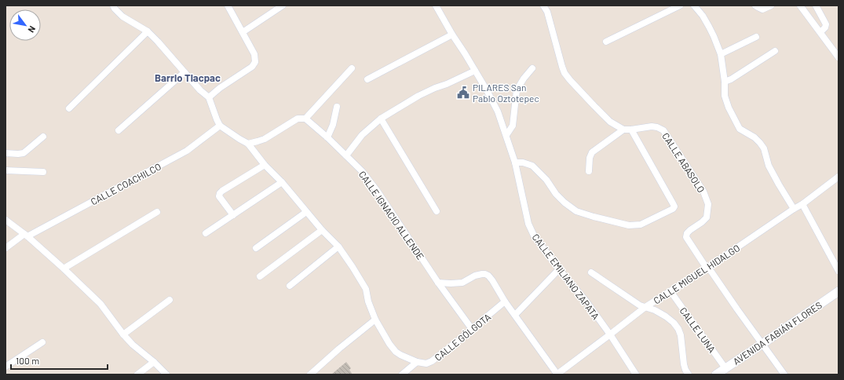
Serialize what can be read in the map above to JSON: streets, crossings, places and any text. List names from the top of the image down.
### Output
{
  "streets": {
    "main road": ["AVENIDA FABIÁN FLORES"],
    "street": [
      "CALLE ABASOLO",
      "CALLE COACHILCO",
      "CALLE IGNACIO ALLENDE",
      "CALLE MIGUEL HIDALGO",
      "CALLE EMILIANO ZAPATA",
      "CALLE LUNA",
      "CALLE GÓLGOTA"
    ]
  },
  "crossings": [
    ["CALLE ABASOLO", "CALLE MIGUEL HIDALGO"],
    ["CALLE ABASOLO", "AVENIDA FABIÁN FLORES"],
    ["CALLE IGNACIO ALLENDE", "CALLE GÓLGOTA"],
    ["CALLE MIGUEL HIDALGO", "CALLE EMILIANO ZAPATA"],
    ["CALLE MIGUEL HIDALGO", "CALLE LUNA"],
    ["CALLE LUNA", "AVENIDA FABIÁN FLORES"]
  ],
  "districts": ["Barrio Tlacpac"],
  "places": {
    "public building": ["PILARES San Pablo Oztotepec"]
  },
  "scale_bar": "100 m",
  "north": "bottom right"
}
